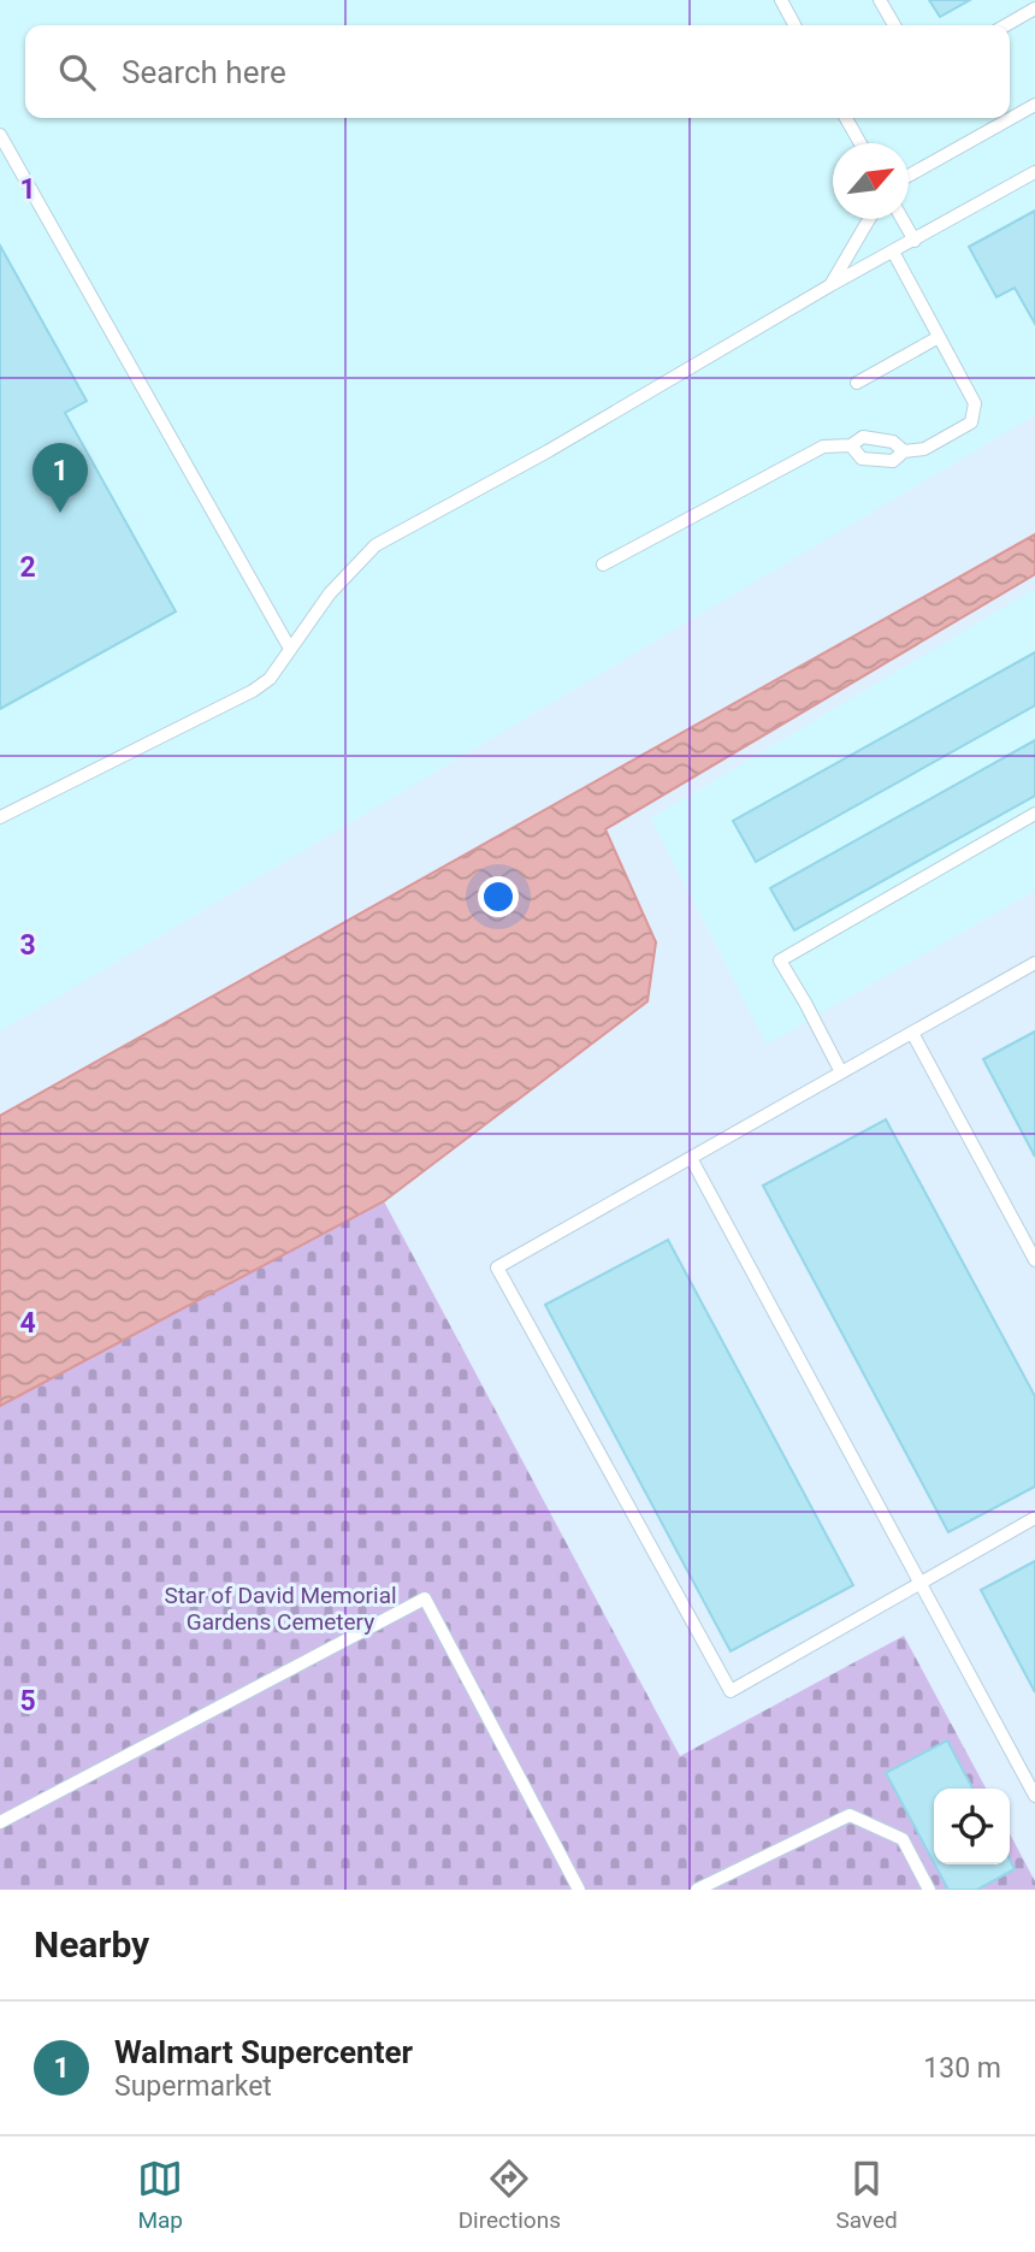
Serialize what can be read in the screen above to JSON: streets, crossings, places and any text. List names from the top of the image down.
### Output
{
  "parks": ["Star of David Memorial Gardens Cemetery"],
  "north": "top right",
  "page": {
    "search": "Search here",
    "pins": "1",
    "heading": "Nearby",
    "list": [
      {
        "mark": "1",
        "name": "Walmart Supercenter",
        "note": "Supermarket",
        "value": "130 m"
      }
    ],
    "nav": ["Map", "Directions", "Saved"]
  },
  "grid": {
    "rows": [
      "1",
      "2",
      "3",
      "4",
      "5"
    ]
  }
}
